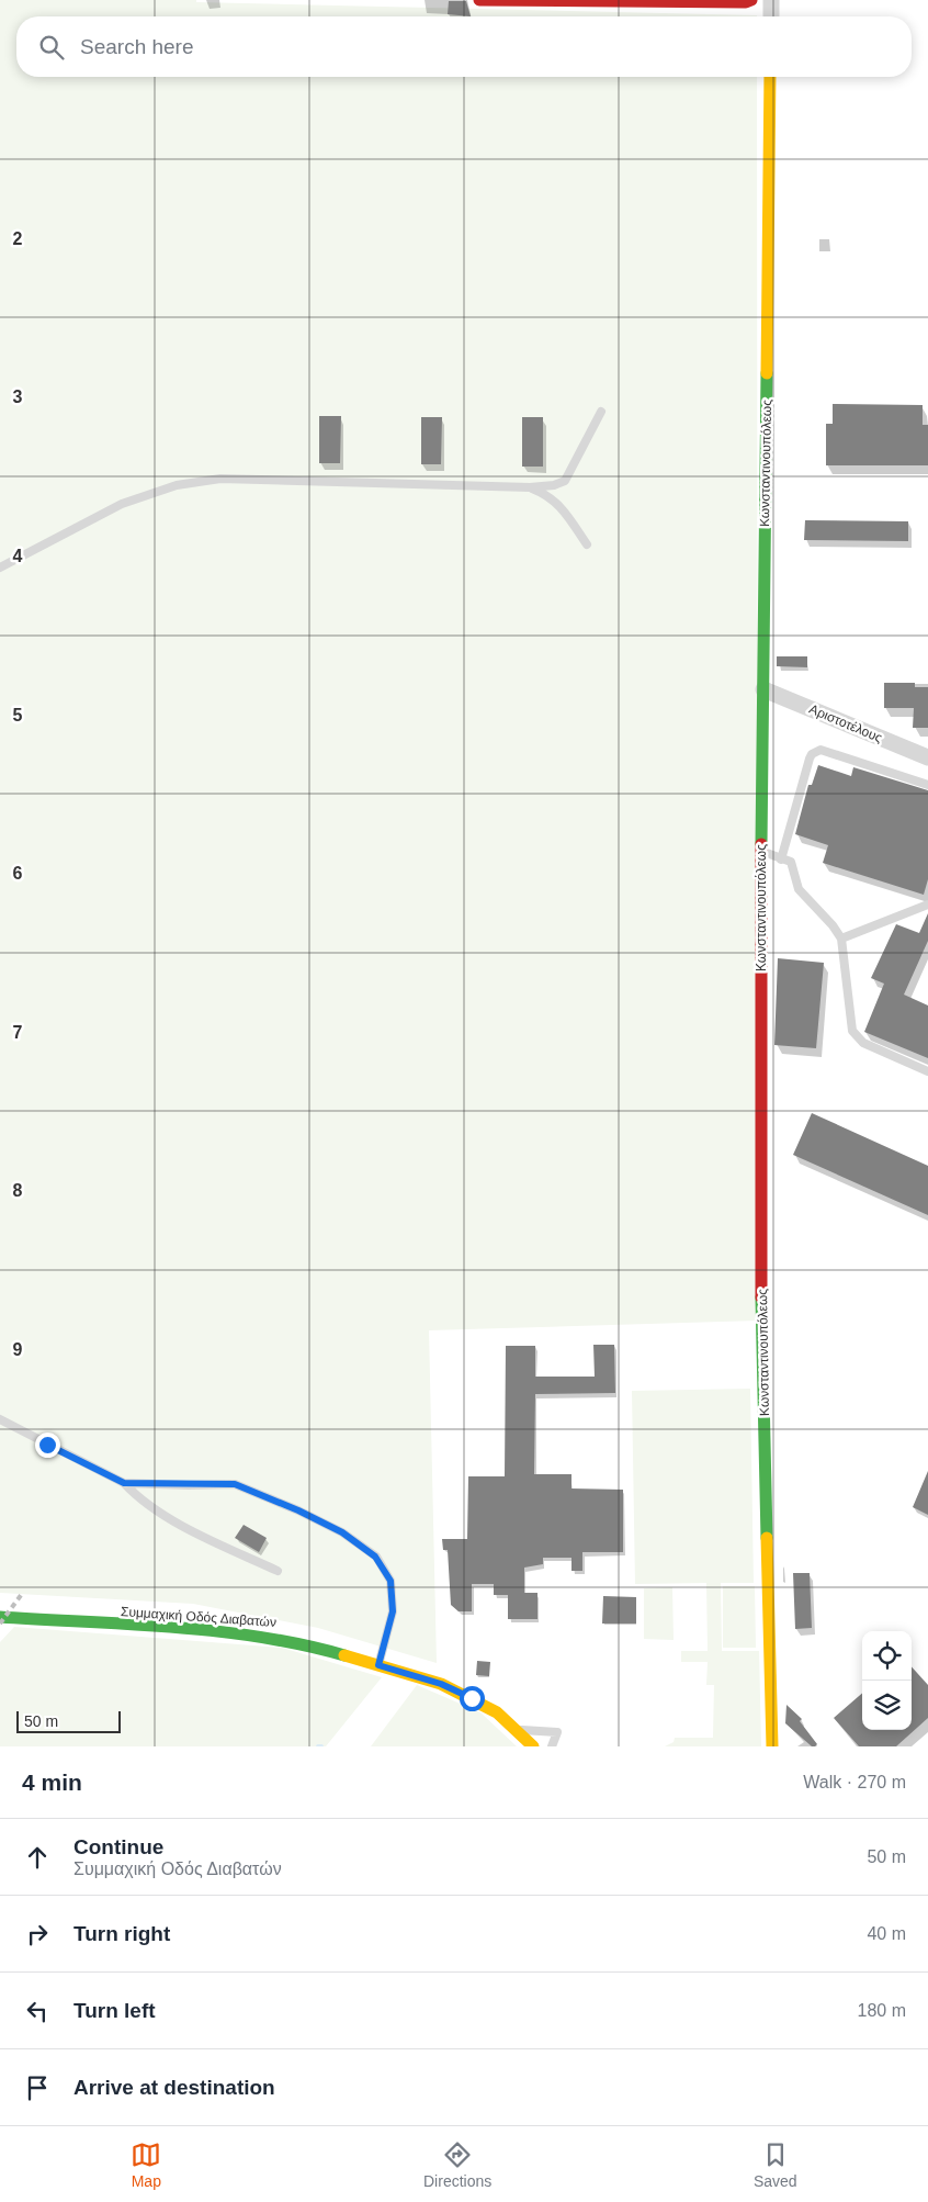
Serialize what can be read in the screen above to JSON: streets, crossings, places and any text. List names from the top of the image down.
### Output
{
  "streets": {
    "street": ["Κωνσταντινουπόλεως", "Αριστοτέλους", "Συμμαχική Οδός Διαβατών"]
  },
  "crossings": [
    ["Κωνσταντινουπόλεως", "Αριστοτέλους"]
  ],
  "scale_bar": "50 m",
  "page": {
    "search": "Search here",
    "scale": "50 m",
    "heading": ["4 min", "Walk · 270 m"],
    "list": [
      ["Continue", "Συμμαχική Οδός Διαβατών", "50 m"],
      ["Turn right", "40 m"],
      ["Turn left", "180 m"],
      "Arrive at destination"
    ],
    "nav": ["Map", "Directions", "Saved"]
  },
  "grid": {
    "rows": [
      "2",
      "3",
      "4",
      "5",
      "6",
      "7",
      "8",
      "9"
    ]
  }
}
